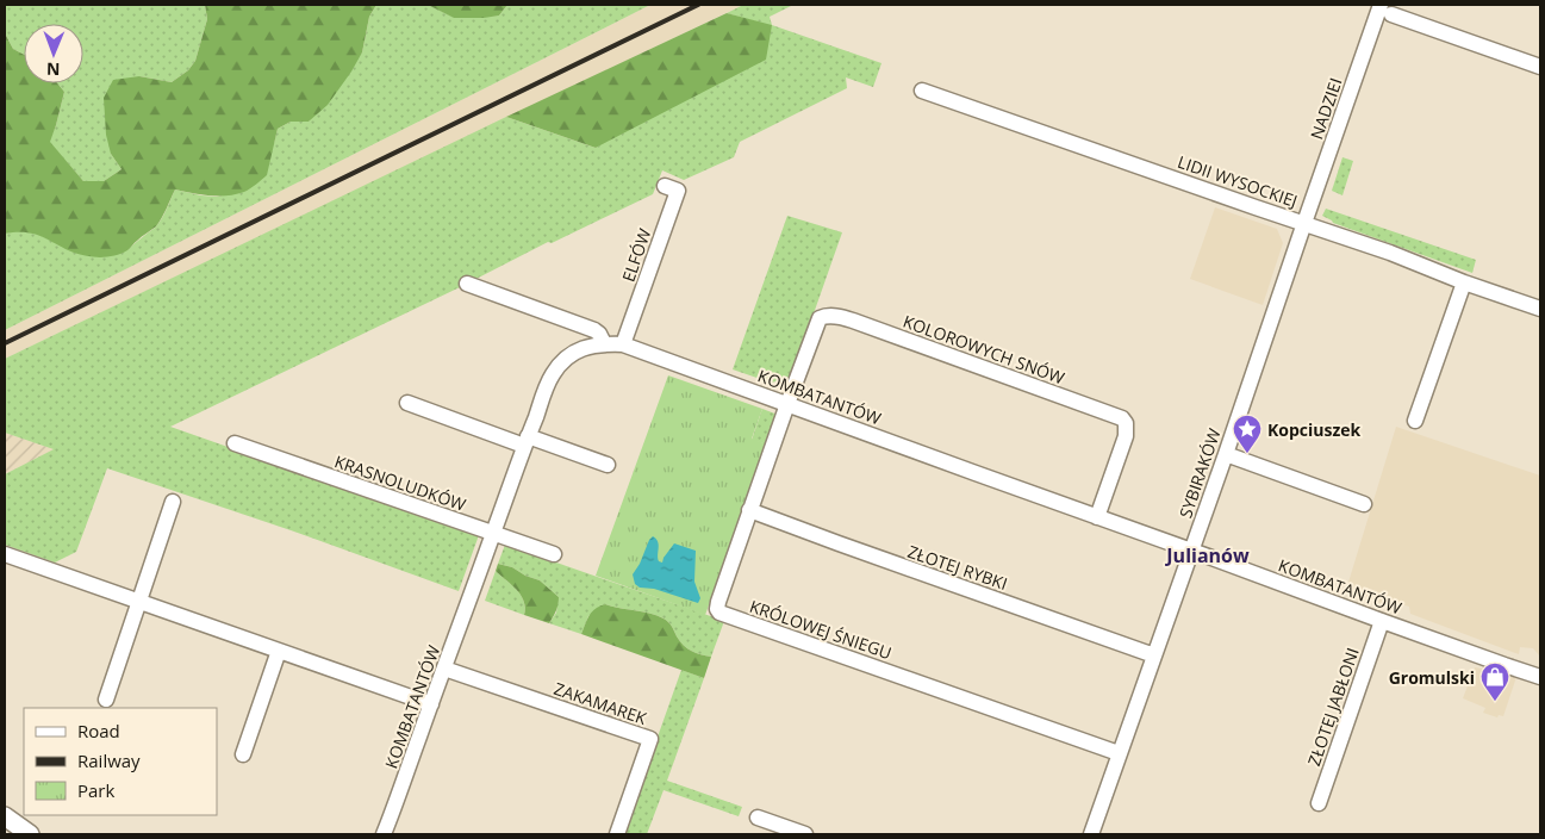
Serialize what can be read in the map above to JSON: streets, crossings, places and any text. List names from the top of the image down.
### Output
{
  "streets": {
    "street": [
      "NADZIEI",
      "LIDII WYSOCKIEJ",
      "ELFÓW",
      "KOLOROWYCH SNÓW",
      "KOMBATANTÓW",
      "SYBIRAKÓW",
      "KRASNOLUDKÓW",
      "ZŁOTEJ RYBKI",
      "KRÓLOWEJ ŚNIEGU",
      "ZAKAMAREK",
      "ZŁOTEJ JABŁONI"
    ]
  },
  "crossings": [
    ["NADZIEI", "LIDII WYSOCKIEJ"],
    ["NADZIEI", "SYBIRAKÓW"],
    ["LIDII WYSOCKIEJ", "SYBIRAKÓW"],
    ["ELFÓW", "KOMBATANTÓW"],
    ["KOLOROWYCH SNÓW", "KOMBATANTÓW"],
    ["KOLOROWYCH SNÓW", "KRÓLOWEJ ŚNIEGU"],
    ["KOMBATANTÓW", "SYBIRAKÓW"],
    ["KOMBATANTÓW", "KRASNOLUDKÓW"],
    ["KOMBATANTÓW", "KRÓLOWEJ ŚNIEGU"],
    ["KOMBATANTÓW", "ZAKAMAREK"],
    ["KOMBATANTÓW", "ZŁOTEJ JABŁONI"],
    ["SYBIRAKÓW", "ZŁOTEJ RYBKI"],
    ["SYBIRAKÓW", "KRÓLOWEJ ŚNIEGU"],
    ["ZŁOTEJ RYBKI", "KRÓLOWEJ ŚNIEGU"]
  ],
  "districts": ["Julianów"],
  "places": {
    "place": ["Kopciuszek"],
    "shop": ["Gromulski"]
  },
  "legend": ["Road", "Railway", "Park"],
  "north": "bottom"
}
